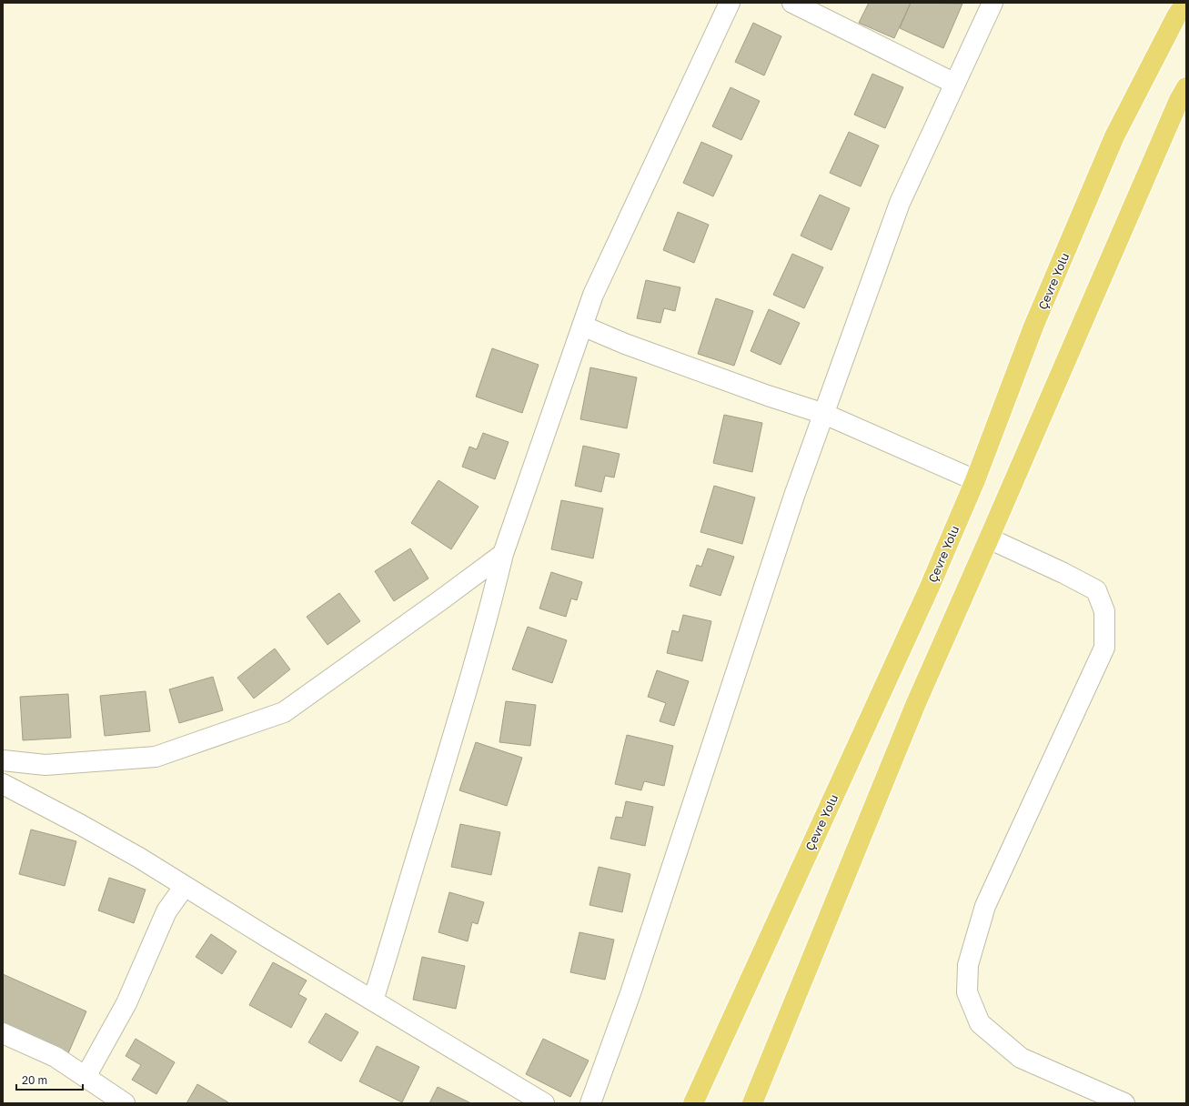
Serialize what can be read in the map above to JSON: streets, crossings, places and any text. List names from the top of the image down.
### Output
{
  "streets": {
    "highway": ["Çevre Yolu"]
  },
  "scale_bar": "20 m"
}
